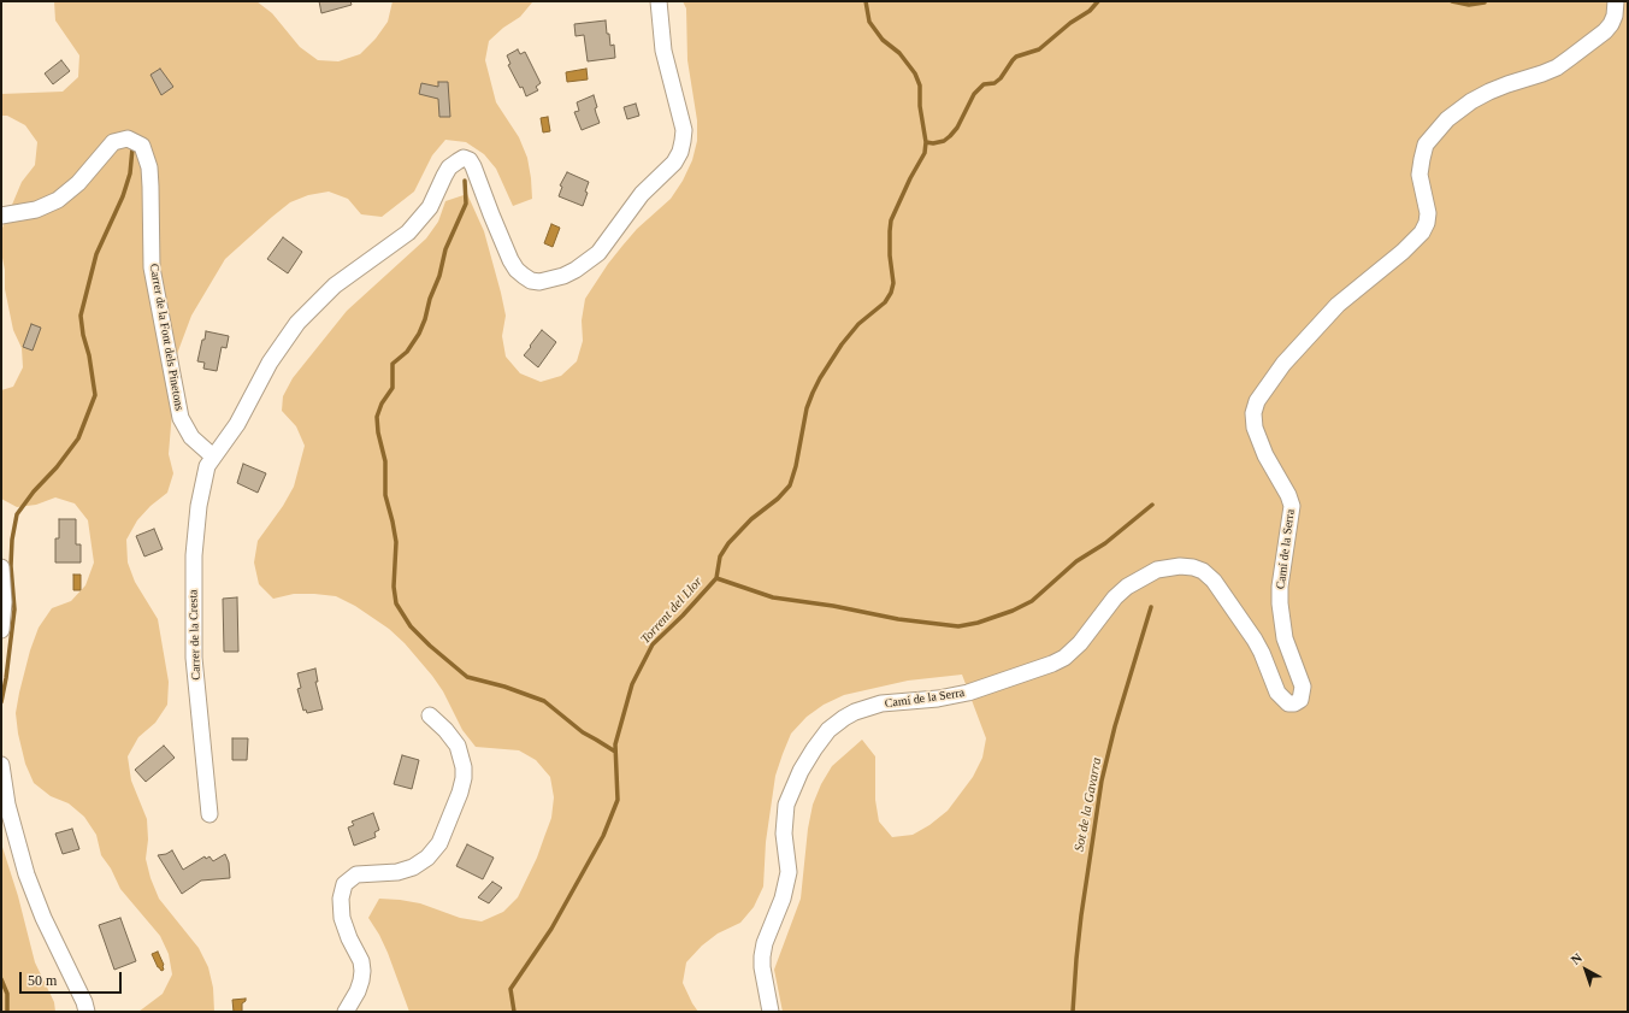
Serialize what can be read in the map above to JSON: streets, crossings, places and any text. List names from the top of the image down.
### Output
{
  "streets": {
    "street": ["Carrer de la Font dels Pinetons", "Camí de la Serra", "Carrer de la Cresta"]
  },
  "crossings": [
    ["Carrer de la Font dels Pinetons", "Carrer de la Cresta"]
  ],
  "water": ["Torrent del Llor", "Sot de la Gavarra"],
  "scale_bar": "50 m",
  "north": "top left"
}
